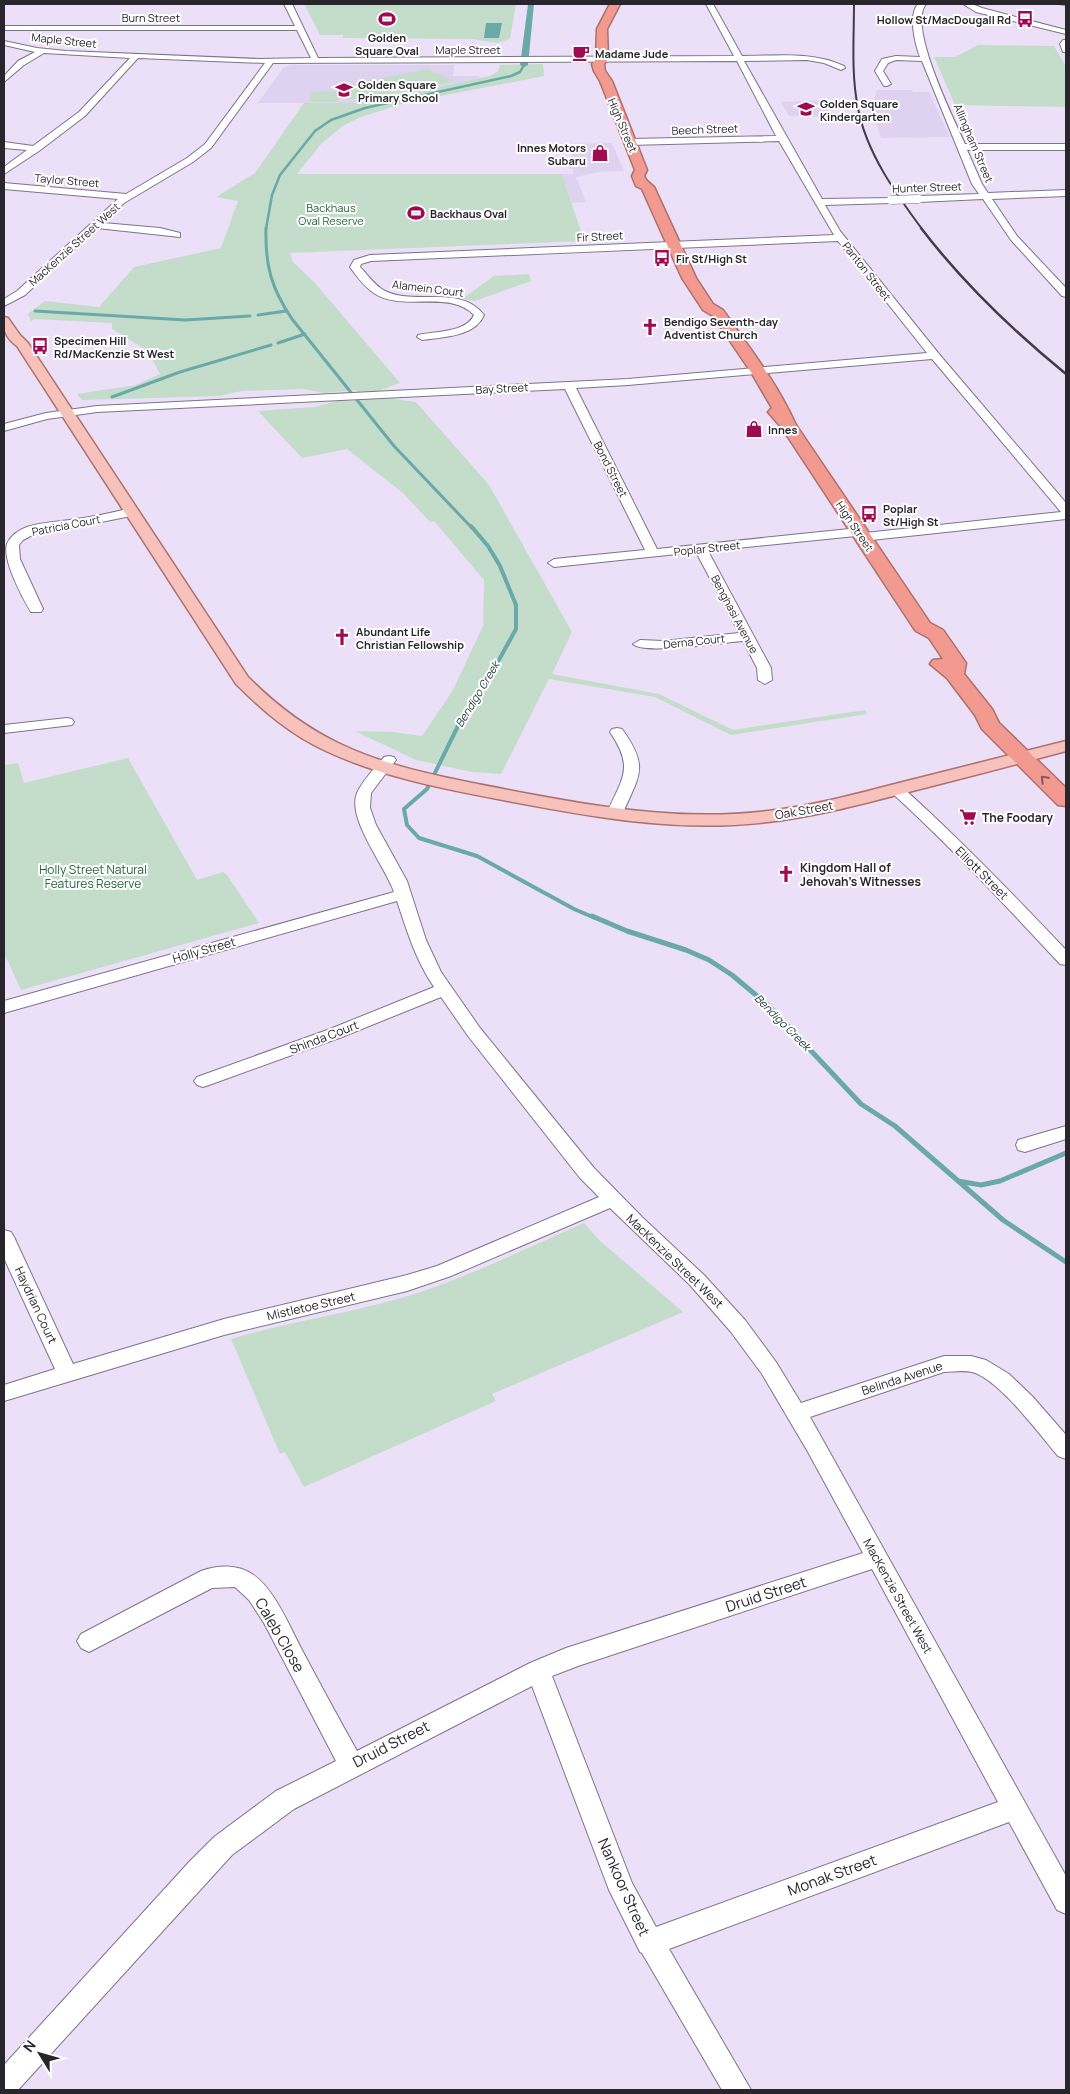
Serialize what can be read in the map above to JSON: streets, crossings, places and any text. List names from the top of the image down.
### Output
{
  "streets": {
    "highway": ["High Street"],
    "main road": ["Oak Street"],
    "street": [
      "Burn Street",
      "Maple Street",
      "Beech Street",
      "Allingham Street",
      "Taylor Street",
      "Hunter Street",
      "Fir Street",
      "MacKenzie Street West",
      "Panton Street",
      "Alamein Court",
      "Bay Street",
      "Bond Street",
      "Patricia Court",
      "Poplar Street",
      "Benghasi Avenue",
      "Derna Court",
      "Elliott Street",
      "Holly Street",
      "Shinda Court",
      "Haydrian Court",
      "Mistletoe Street",
      "Belinda Avenue",
      "Druid Street",
      "Caleb Close",
      "Monak Street",
      "Nankoor Street"
    ]
  },
  "crossings": [
    ["Maple Street", "High Street"],
    ["Maple Street", "MacKenzie Street West"],
    ["Maple Street", "Panton Street"],
    ["High Street", "Beech Street"],
    ["High Street", "Fir Street"],
    ["High Street", "Bay Street"],
    ["High Street", "Poplar Street"],
    ["High Street", "Oak Street"],
    ["Beech Street", "Panton Street"],
    ["Allingham Street", "Hunter Street"],
    ["Taylor Street", "MacKenzie Street West"],
    ["Hunter Street", "Panton Street"],
    ["Fir Street", "Panton Street"],
    ["Fir Street", "Alamein Court"],
    ["MacKenzie Street West", "Oak Street"],
    ["MacKenzie Street West", "Holly Street"],
    ["MacKenzie Street West", "Shinda Court"],
    ["MacKenzie Street West", "Mistletoe Street"],
    ["MacKenzie Street West", "Belinda Avenue"],
    ["MacKenzie Street West", "Druid Street"],
    ["MacKenzie Street West", "Monak Street"],
    ["Panton Street", "Bay Street"],
    ["Bay Street", "Bond Street"],
    ["Bond Street", "Poplar Street"],
    ["Poplar Street", "Benghasi Avenue"],
    ["Benghasi Avenue", "Derna Court"],
    ["Oak Street", "Elliott Street"],
    ["Haydrian Court", "Mistletoe Street"],
    ["Druid Street", "Caleb Close"],
    ["Druid Street", "Nankoor Street"],
    ["Monak Street", "Nankoor Street"]
  ],
  "water": ["Bendigo Creek"],
  "parks": ["Backhaus Oval Reserve", "Holly Street Natural Features Reserve"],
  "places": {
    "sports": ["Golden Square Oval", "Backhaus Oval"],
    "bus stop": [
      "Hollow St/MacDougall Rd",
      "Fir St/High St",
      "Specimen Hill Rd/MacKenzie St West",
      "Poplar St/High St"
    ],
    "cafe": ["Madame Jude"],
    "school or university": ["Golden Square Primary School", "Golden Square Kindergarten"],
    "shop": ["Innes Motors Subaru", "Innes"],
    "church": ["Bendigo Seventh-day Adventist Church", "Abundant Life Christian Fellowship", "Kingdom Hall of Jehovah's Witnesses"],
    "supermarket": ["The Foodary"]
  },
  "north": "top left"
}
